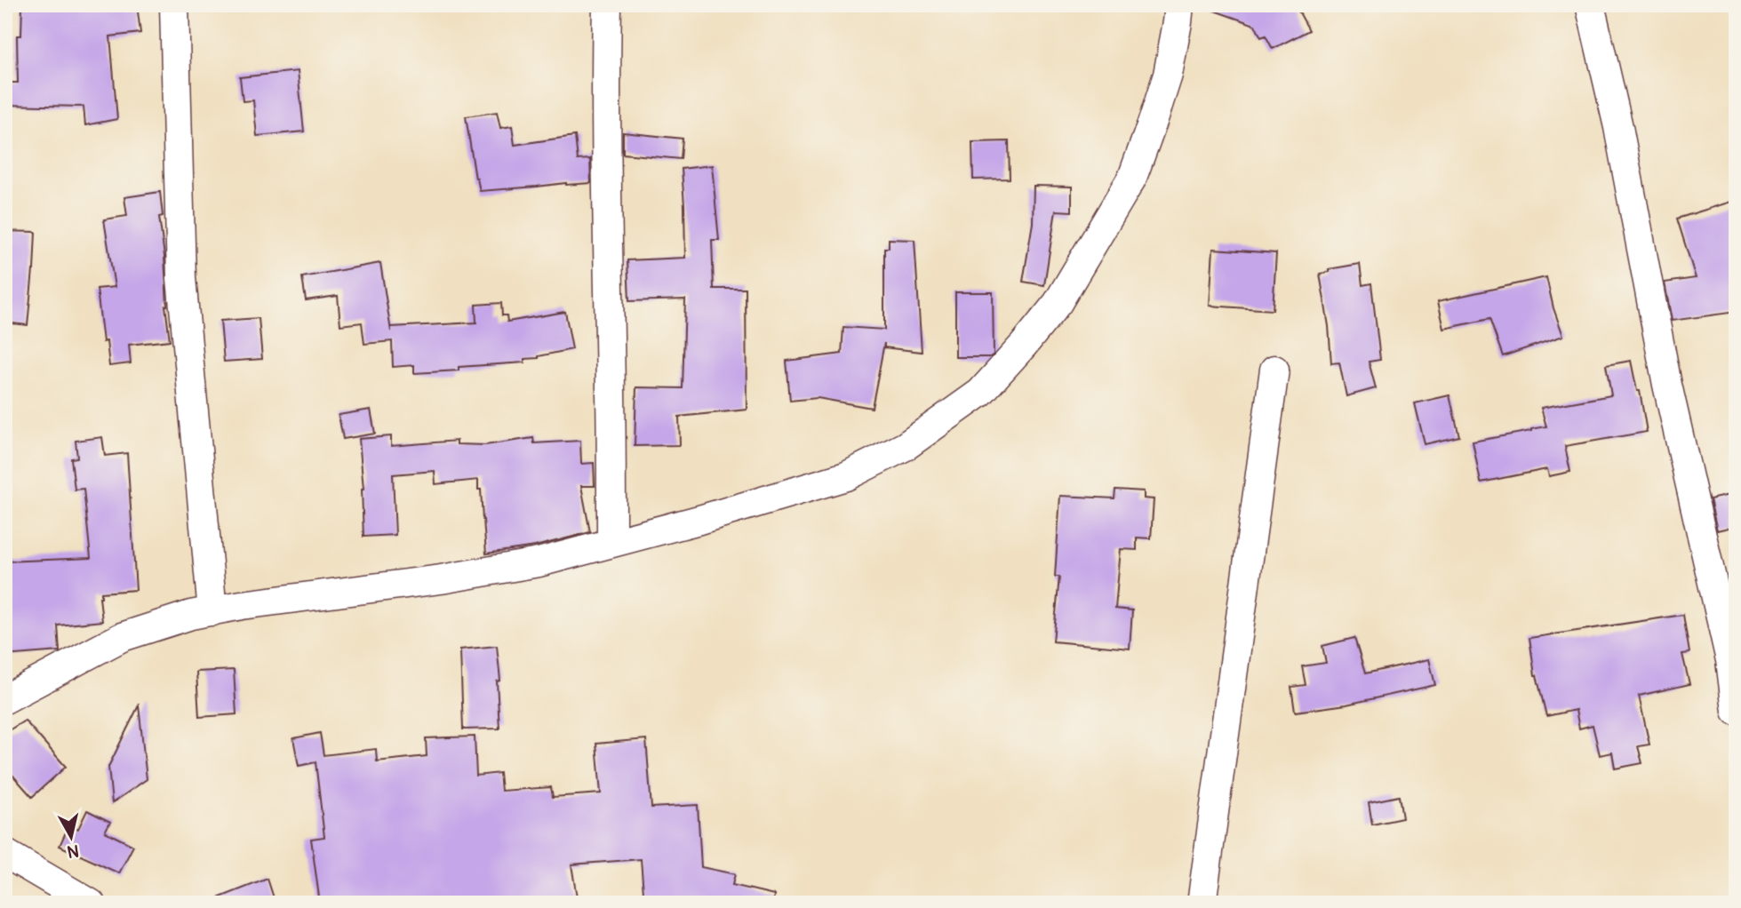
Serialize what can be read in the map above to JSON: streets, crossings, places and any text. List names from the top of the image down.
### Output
{
  "north": "bottom"
}
